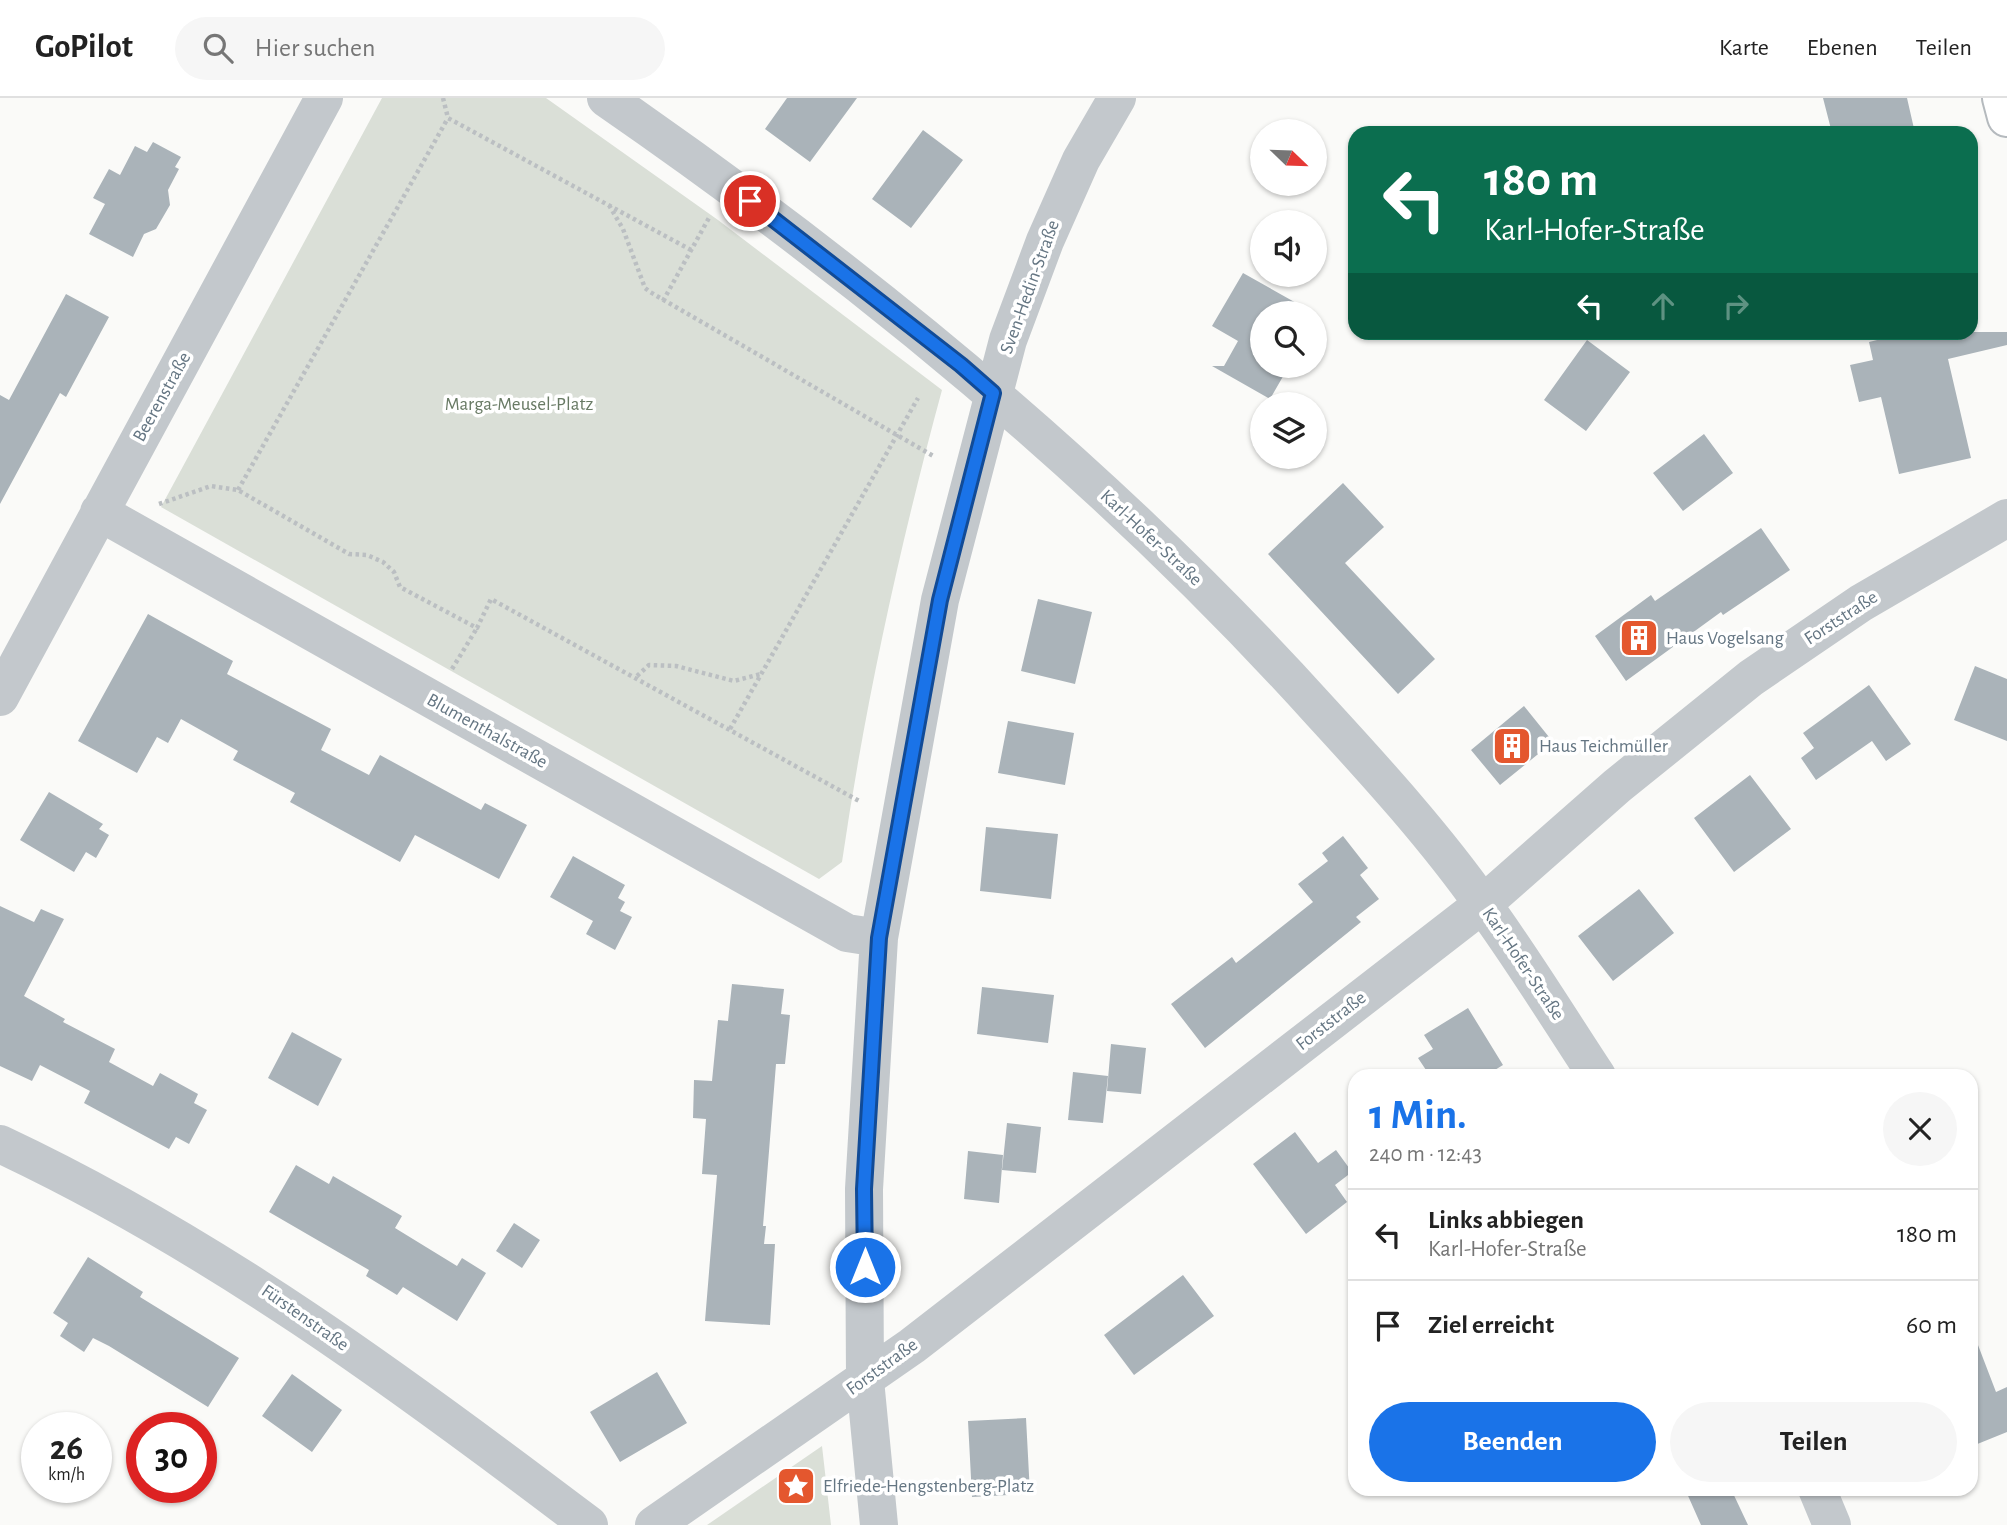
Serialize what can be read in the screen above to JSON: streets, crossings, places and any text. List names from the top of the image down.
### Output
{
  "streets": {
    "street": [
      "Sven-Hedin-Straße",
      "Beerenstraße",
      "Karl-Hofer-Straße",
      "Forststraße",
      "Blumenthalstraße",
      "Fürstenstraße"
    ]
  },
  "crossings": [
    ["Sven-Hedin-Straße", "Karl-Hofer-Straße"],
    ["Sven-Hedin-Straße", "Forststraße"],
    ["Sven-Hedin-Straße", "Blumenthalstraße"],
    ["Beerenstraße", "Blumenthalstraße"],
    ["Karl-Hofer-Straße", "Forststraße"]
  ],
  "parks": ["Marga-Meusel-Platz"],
  "places": {
    "building": ["Haus Vogelsang", "Haus Teichmüller"],
    "place": ["Elfriede-Hengstenberg-Platz"]
  },
  "north": "bottom right",
  "page": {
    "header": "GoPilot",
    "search": "Hier suchen",
    "nav": ["Karte", "Ebenen", "Teilen"],
    "turn": ["180 m", "Karl-Hofer-Straße"],
    "heading": ["1 Min.", "240 m · 12:43"],
    "list": [
      {
        "name": "Links abbiegen",
        "note": "Karl-Hofer-Straße",
        "value": "180 m"
      },
      {
        "name": "Ziel erreicht",
        "value": "60 m"
      }
    ],
    "buttons": ["Beenden", "Teilen"],
    "speed": "26 km/h",
    "limit": "30"
  }
}
